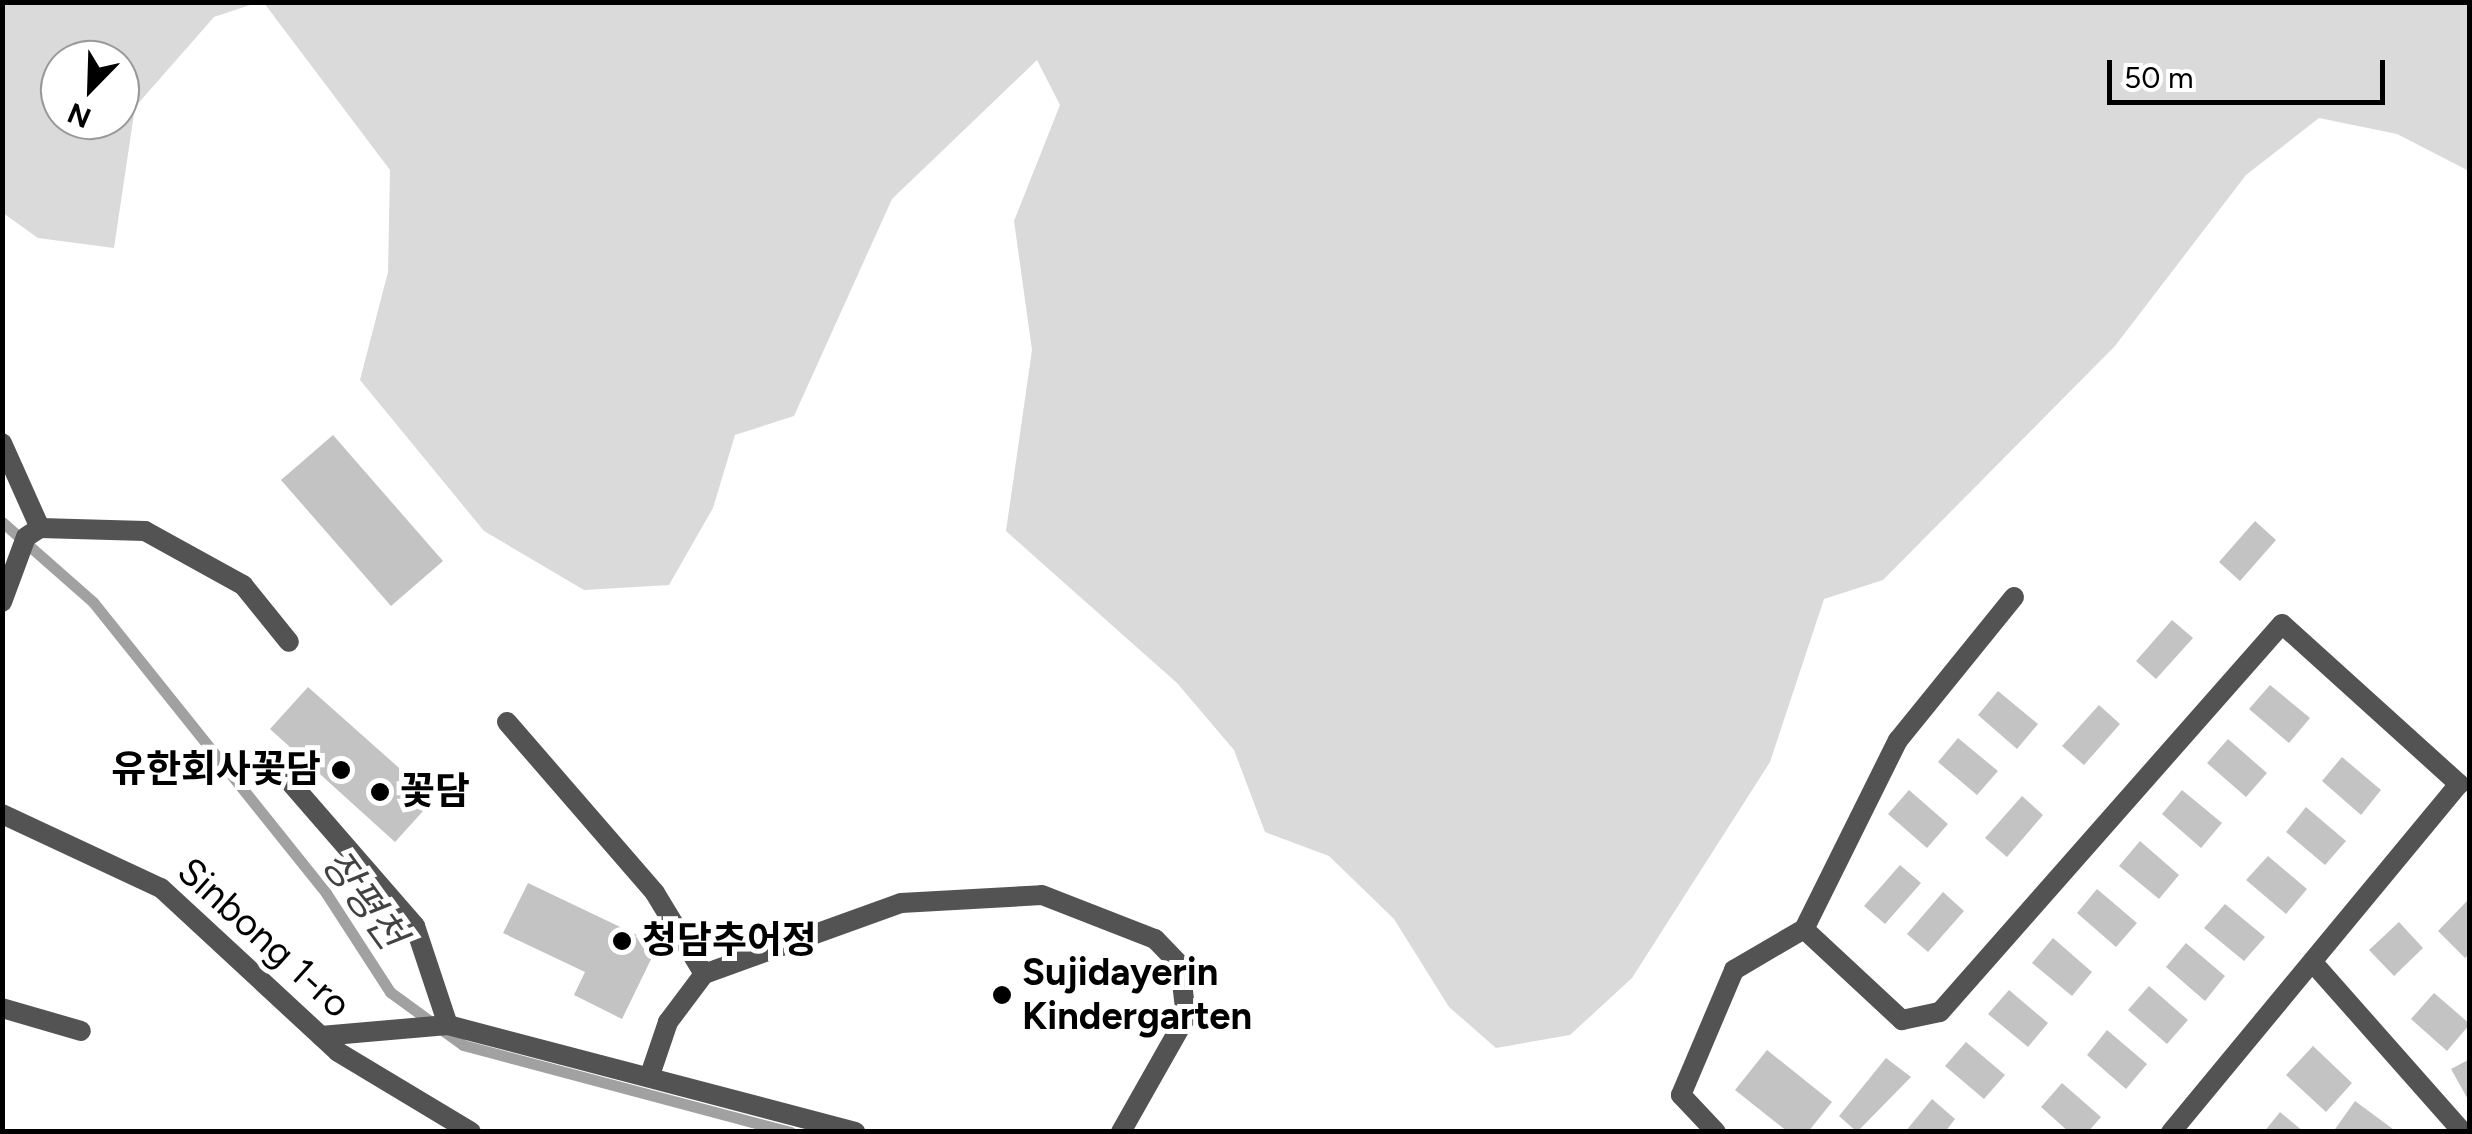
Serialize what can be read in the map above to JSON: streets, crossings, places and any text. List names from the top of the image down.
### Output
{
  "streets": {
    "street": ["Sinbong 1-ro"]
  },
  "water": ["장평천"],
  "places": [
    "유한회사꽃담",
    "꽃담",
    "청담추어정",
    "Sujidayerin Kindergarten"
  ],
  "scale_bar": "50 m",
  "north": "bottom left"
}
